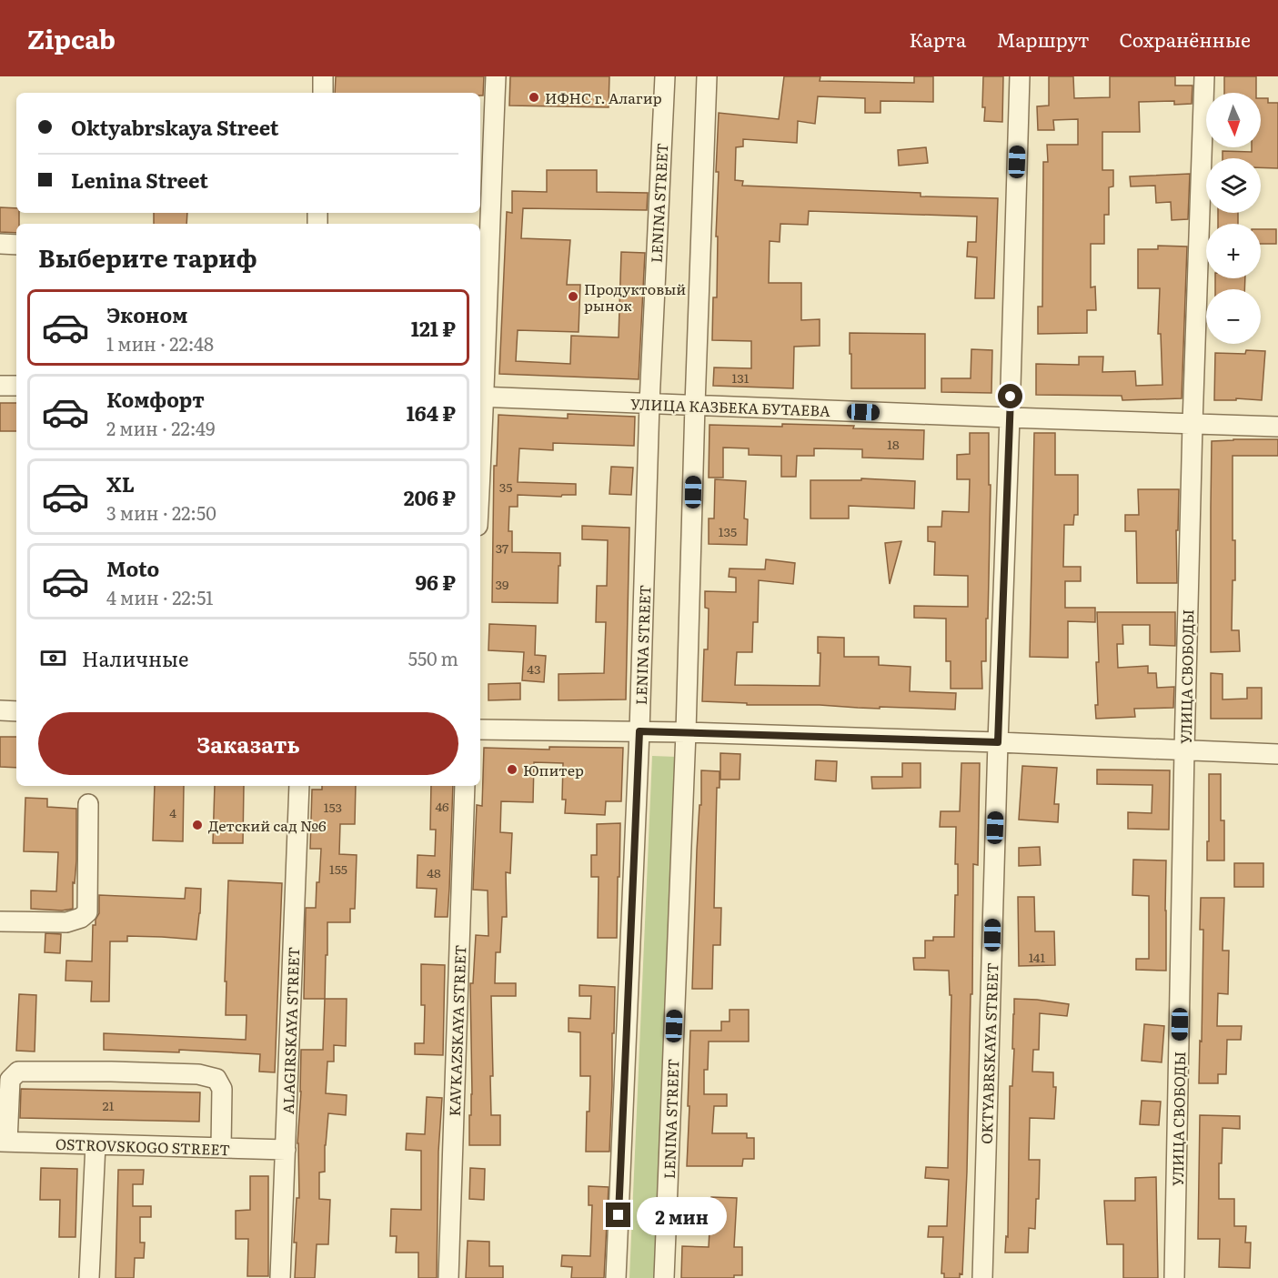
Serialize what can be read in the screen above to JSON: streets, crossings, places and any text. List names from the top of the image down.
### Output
{
  "streets": {
    "street": [
      "LENINA STREET",
      "УЛИЦА КАЗБЕКА БУТАЕВА",
      "УЛИЦА СВОБОДЫ",
      "ALAGIRSKAYA STREET",
      "KAVKAZSKAYA STREET",
      "OKTYABRSKAYA STREET",
      "OSTROVSKOGO STREET"
    ]
  },
  "crossings": [
    ["LENINA STREET", "УЛИЦА КАЗБЕКА БУТАЕВА"],
    ["УЛИЦА КАЗБЕКА БУТАЕВА", "УЛИЦА СВОБОДЫ"],
    ["УЛИЦА КАЗБЕКА БУТАЕВА", "OKTYABRSKAYA STREET"],
    ["ALAGIRSKAYA STREET", "OSTROVSKOGO STREET"]
  ],
  "places": [
    "ИФНС г. Алагир",
    "Продуктовый рынок",
    "Юпитер",
    "Детский сад №6"
  ],
  "house_numbers": [
    "131",
    "18",
    "35",
    "135",
    "37",
    "39",
    "43",
    "46",
    "153",
    "4",
    "155",
    "48",
    "141",
    "21"
  ],
  "north": "bottom",
  "page": {
    "header": "Zipcab",
    "nav": ["Карта", "Маршрут", "Сохранённые"],
    "map_buttons": ["+", "−"],
    "banner": ["Oktyabrskaya Street", "Lenina Street"],
    "heading": "Выберите тариф",
    "list": [
      {
        "name": "Эконом",
        "note": "1 мин · 22:48",
        "value": "121 ₽"
      },
      {
        "name": "Комфорт",
        "note": "2 мин · 22:49",
        "value": "164 ₽"
      },
      {
        "name": "XL",
        "note": "3 мин · 22:50",
        "value": "206 ₽"
      },
      {
        "name": "Moto",
        "note": "4 мин · 22:51",
        "value": "96 ₽"
      }
    ],
    "pay": ["Наличные", "550 m"],
    "buttons": "Заказать",
    "bubble": "2 мин"
  }
}
